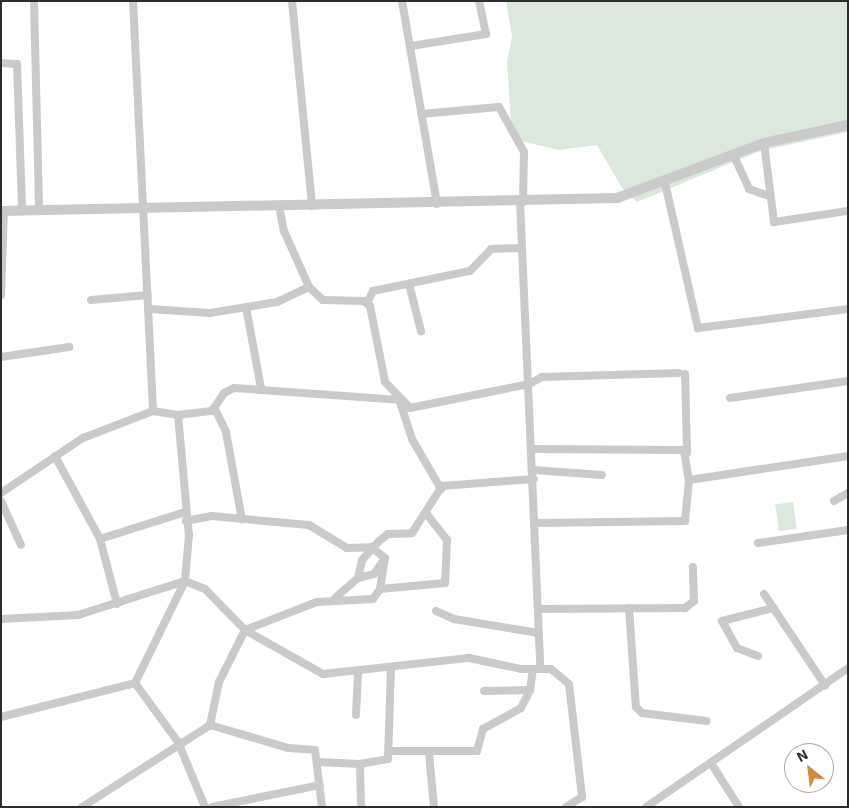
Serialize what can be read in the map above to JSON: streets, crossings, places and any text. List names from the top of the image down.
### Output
{
  "north": "top left"
}
